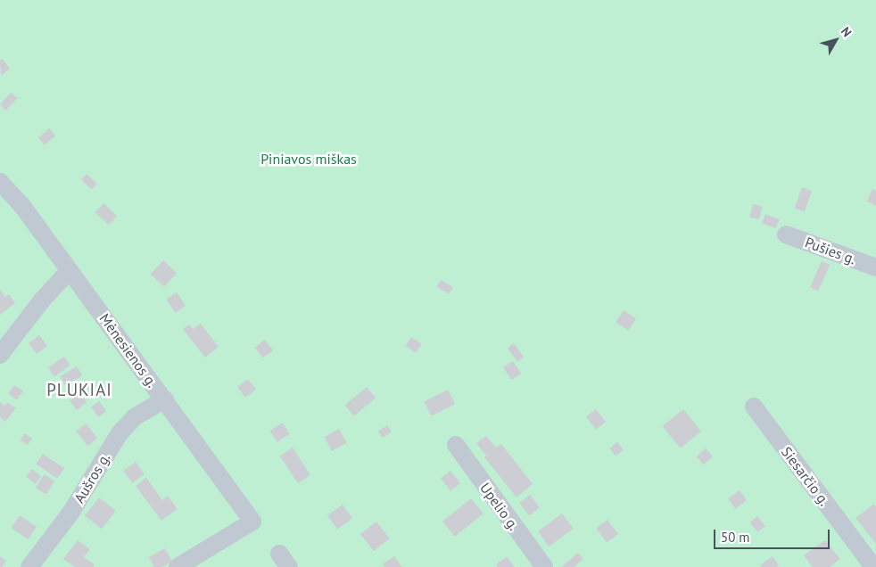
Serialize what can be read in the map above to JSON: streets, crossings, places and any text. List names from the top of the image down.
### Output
{
  "streets": {
    "street": [
      "Pušies g.",
      "Mėnesienos g.",
      "Siesarčio g.",
      "Aušros g.",
      "Upelio g."
    ]
  },
  "crossings": [
    ["Mėnesienos g.", "Aušros g."]
  ],
  "districts": ["PLUKIAI"],
  "parks": ["Piniavos miškas"],
  "scale_bar": "50 m",
  "north": "top right"
}
